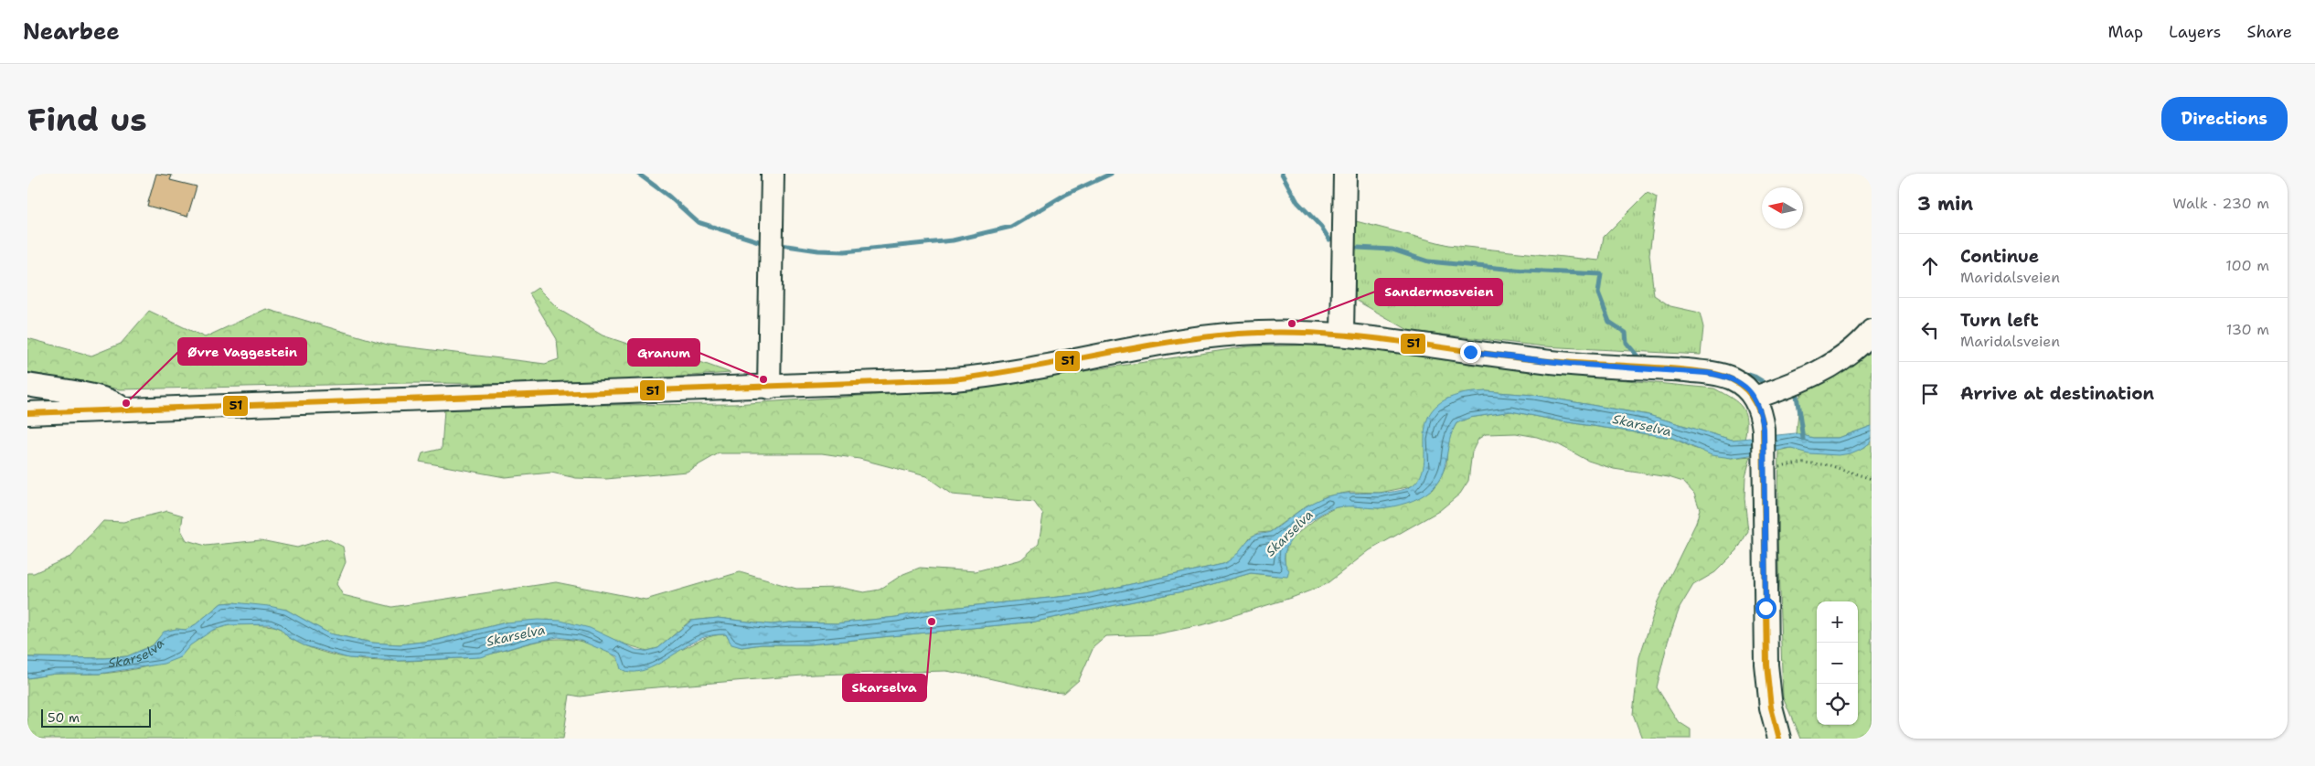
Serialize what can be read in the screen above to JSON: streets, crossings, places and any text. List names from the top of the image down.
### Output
{
  "water": ["Skarselva"],
  "places": [
    "Sandermosveien",
    "Granum",
    "Øvre Vaggestein",
    "Skarselva"
  ],
  "lines": ["transit line 51"],
  "scale_bar": "50 m",
  "north": "left",
  "page": {
    "header": "Nearbee",
    "nav": ["Map", "Layers", "Share"],
    "buttons": "Directions",
    "title": "Find us",
    "heading": ["3 min", "Walk · 230 m"],
    "list": [
      ["Continue", "Maridalsveien", "100 m"],
      ["Turn left", "Maridalsveien", "130 m"],
      "Arrive at destination"
    ],
    "map_buttons": ["+", "−"],
    "scale": "50 m"
  }
}
